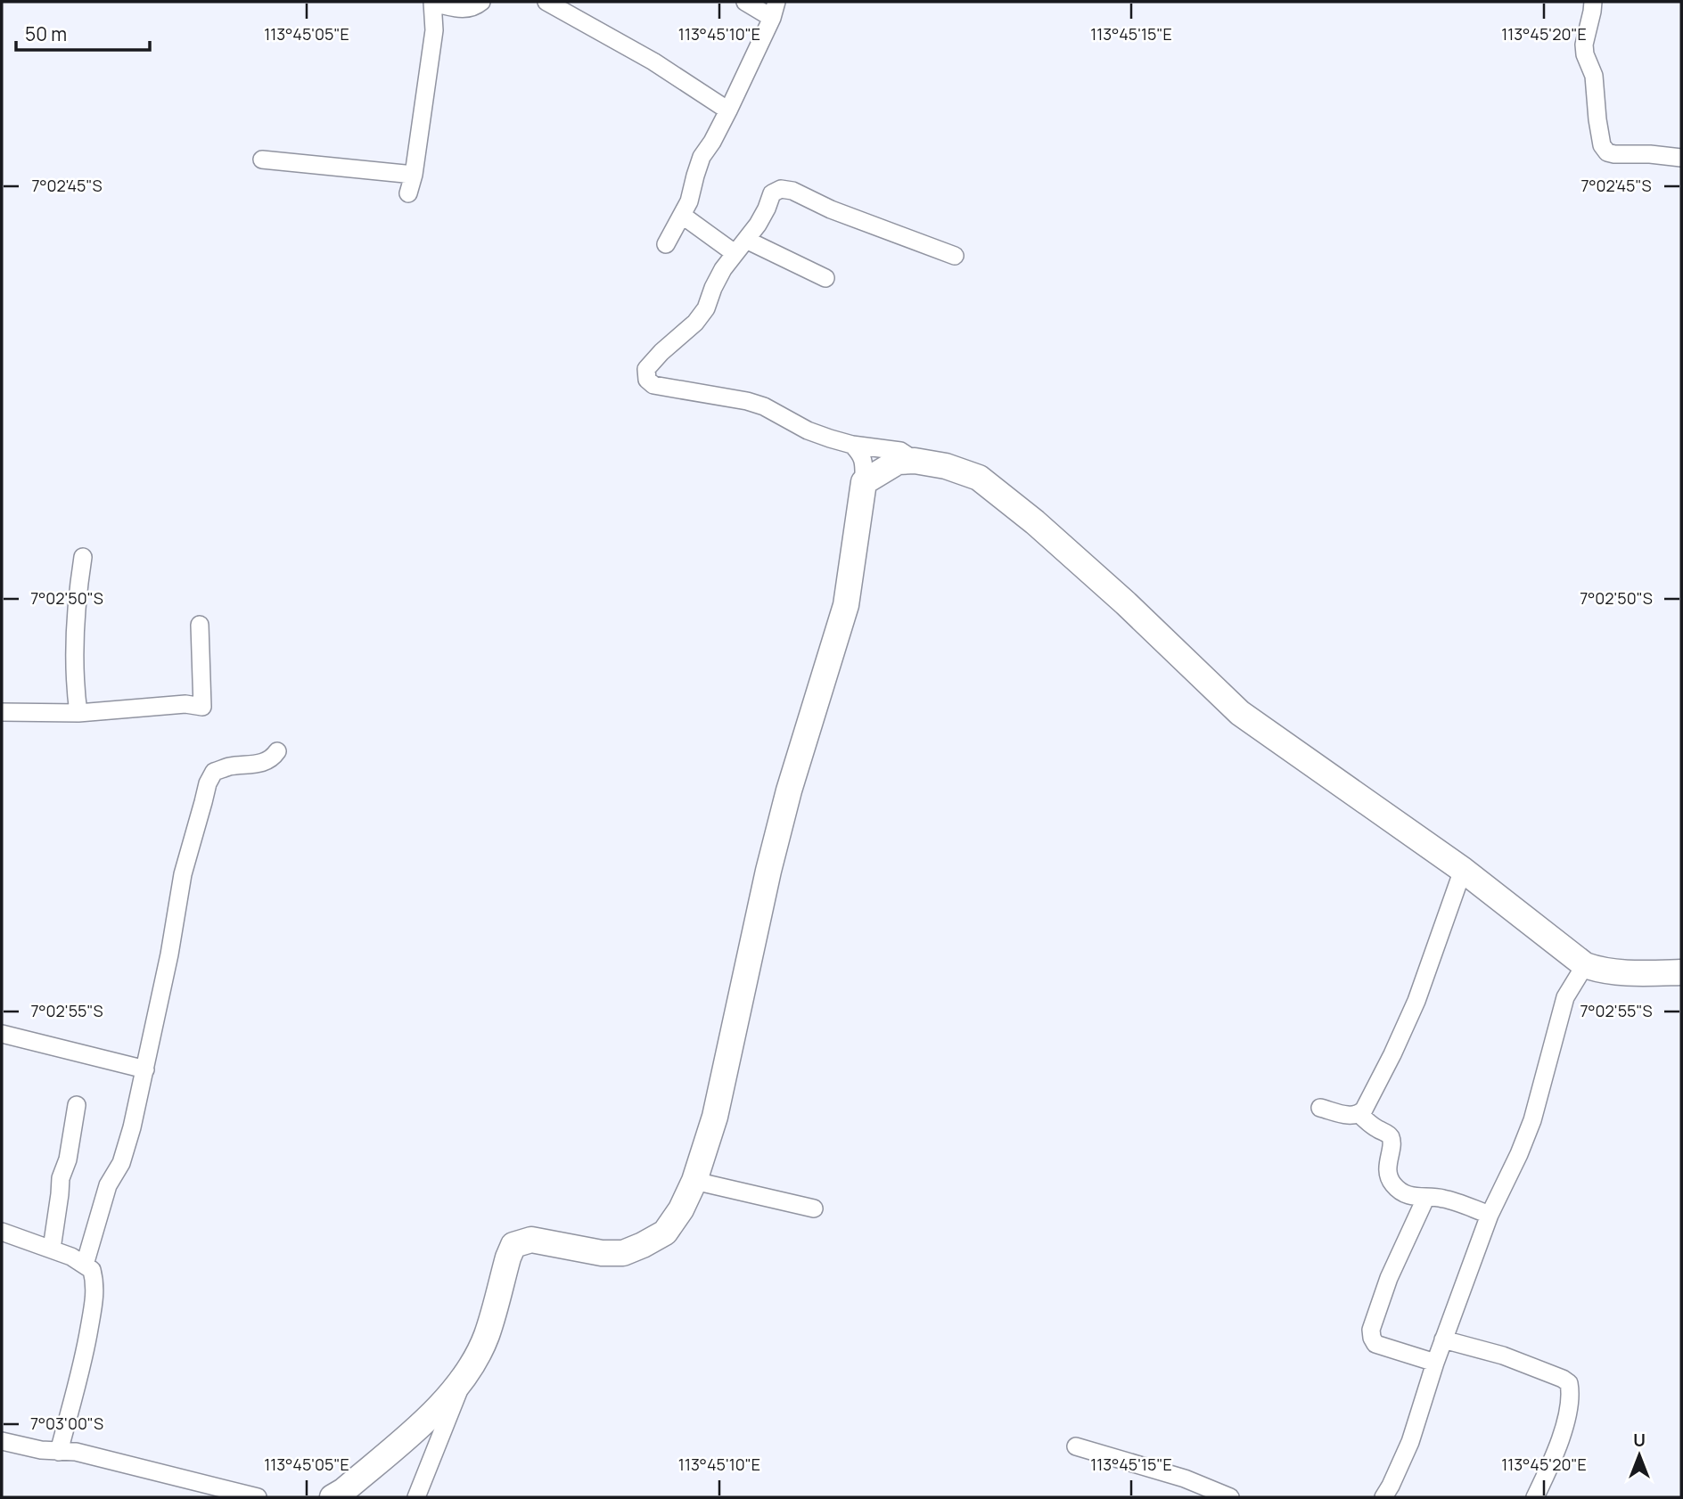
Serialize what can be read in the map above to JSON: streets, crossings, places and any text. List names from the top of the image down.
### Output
{
  "scale_bar": "50 m",
  "north": "top",
  "coordinates": [
    "113°45'05\"E",
    "113°45'10\"E",
    "113°45'15\"E",
    "113°45'20\"E",
    "7°02'45\"S",
    "7°02'50\"S",
    "7°02'55\"S",
    "7°03'00\"S"
  ]
}
